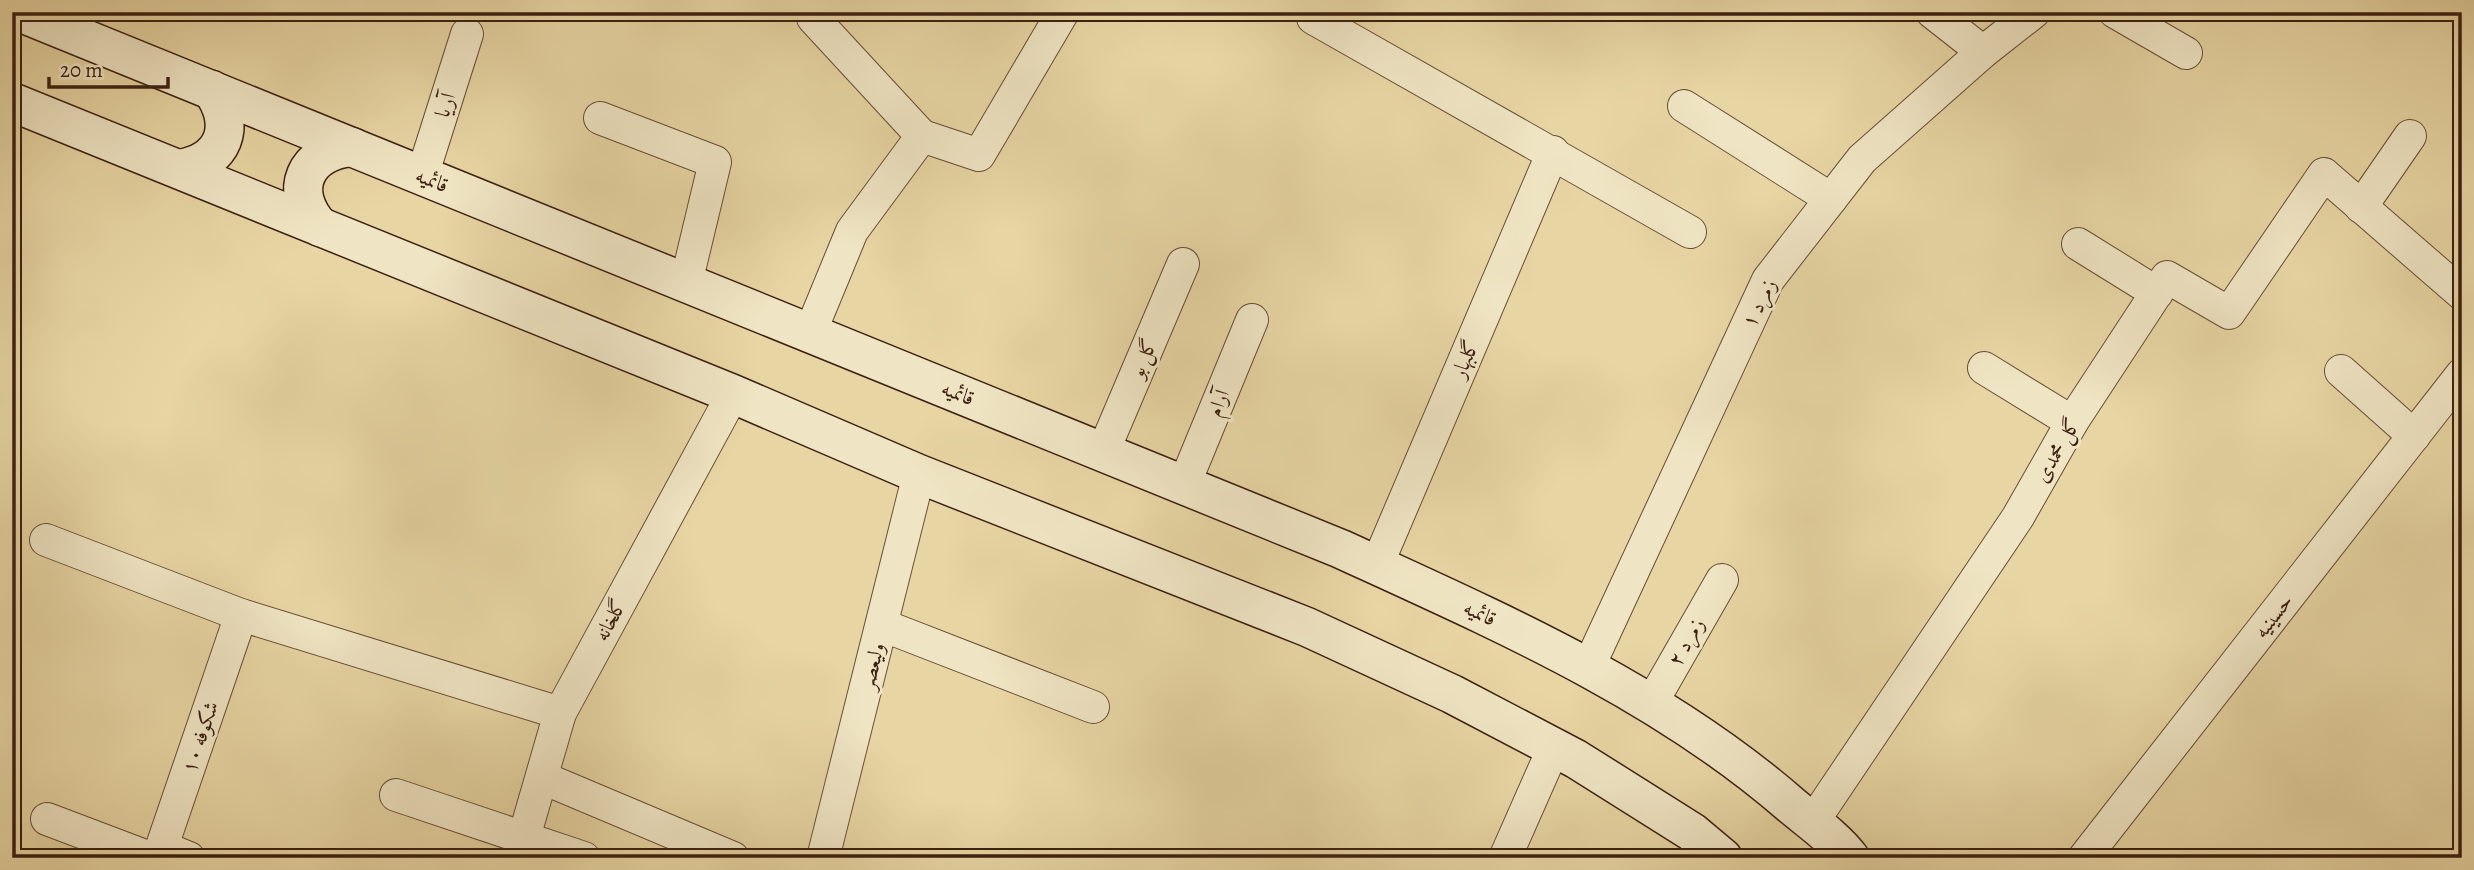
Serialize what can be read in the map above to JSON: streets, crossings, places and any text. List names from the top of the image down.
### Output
{
  "streets": {
    "main road": ["قائمیه"],
    "street": [
      "آریا",
      "زمرد ۱",
      "گل بو",
      "گلبهار",
      "آرام",
      "گل محمدی",
      "حسینیه",
      "گلخانه",
      "زمرد ۲",
      "ولیعصر",
      "شکوفه ۱۰"
    ]
  },
  "crossings": [
    ["آریا", "قائمیه"],
    ["قائمیه", "زمرد ۱"],
    ["قائمیه", "گل بو"],
    ["قائمیه", "گلبهار"],
    ["قائمیه", "آرام"],
    ["قائمیه", "گل محمدی"],
    ["قائمیه", "زمرد ۲"]
  ],
  "scale_bar": "20 m"
}
